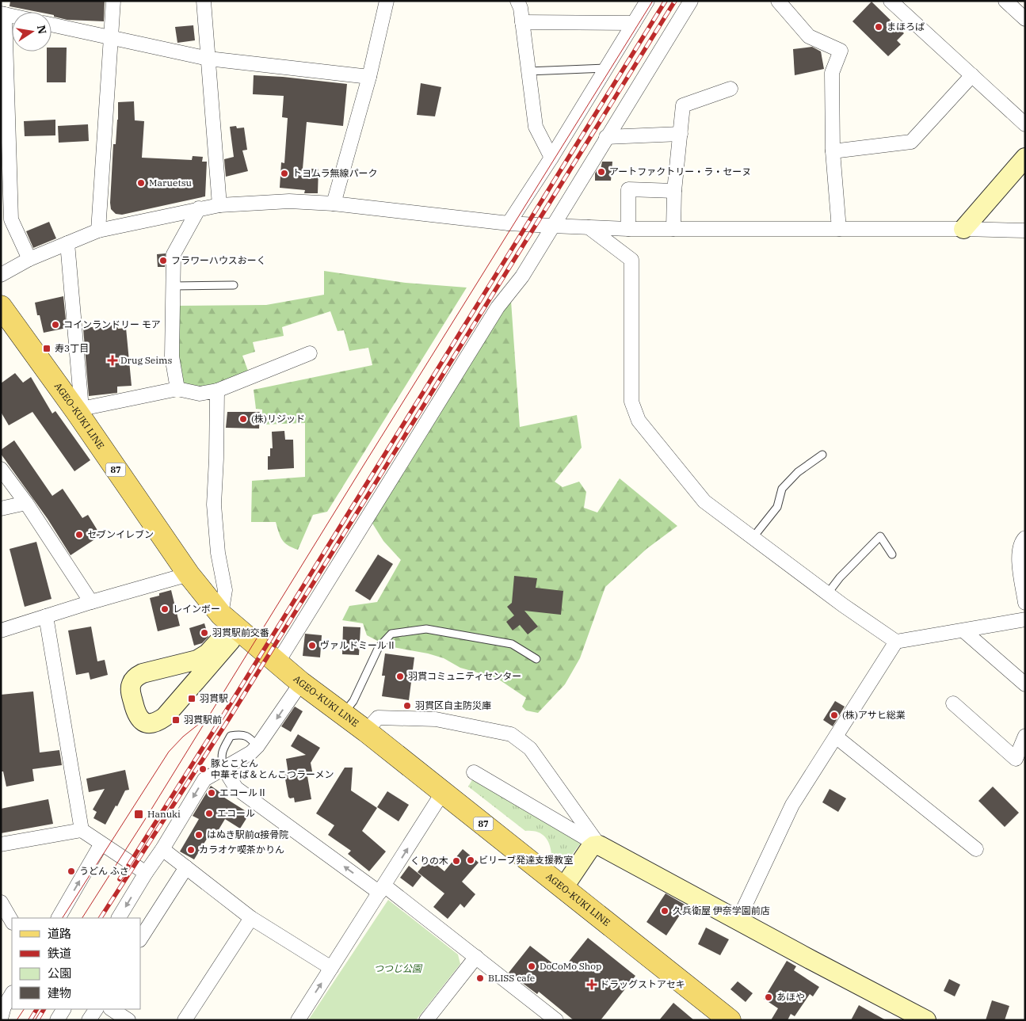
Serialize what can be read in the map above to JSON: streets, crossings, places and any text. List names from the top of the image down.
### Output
{
  "streets": {
    "main road": ["AGEO-KUKI LINE", "87"]
  },
  "parks": ["つつじ公園"],
  "places": {
    "other": [
      "まほろば",
      "アートファクトリー・ラ・セーヌ",
      "トヨムラ無線パーク",
      "Maruetsu",
      "フラワーハウスおーく",
      "コインランドリー モア",
      "(株)リジッド",
      "セブンイレブン",
      "レインボー",
      "羽貫駅前交番",
      "ヴァルドミールⅡ",
      "羽貫コミュニティセンター",
      "羽貫区自主防災庫",
      "(株)アサヒ総業",
      "豚とことん 中華そば＆とんこつラーメン",
      "エコールⅡ",
      "エコール",
      "はぬき駅前α接骨院",
      "カラオケ喫茶かりん",
      "ビリーブ発達支援教室",
      "くりの木",
      "うどん ふさ",
      "久兵衛屋 伊奈学園前店",
      "DoCoMo Shop",
      "BLISS cafe",
      "あほや"
    ],
    "transit": [
      "寿3丁目",
      "羽貫駅",
      "羽貫駅前",
      "Hanuki"
    ],
    "health": ["Drug Seims", "ドラッグストアセキ"]
  },
  "legend": [
    "道路",
    "鉄道",
    "公園",
    "建物"
  ],
  "north": "right"
}
